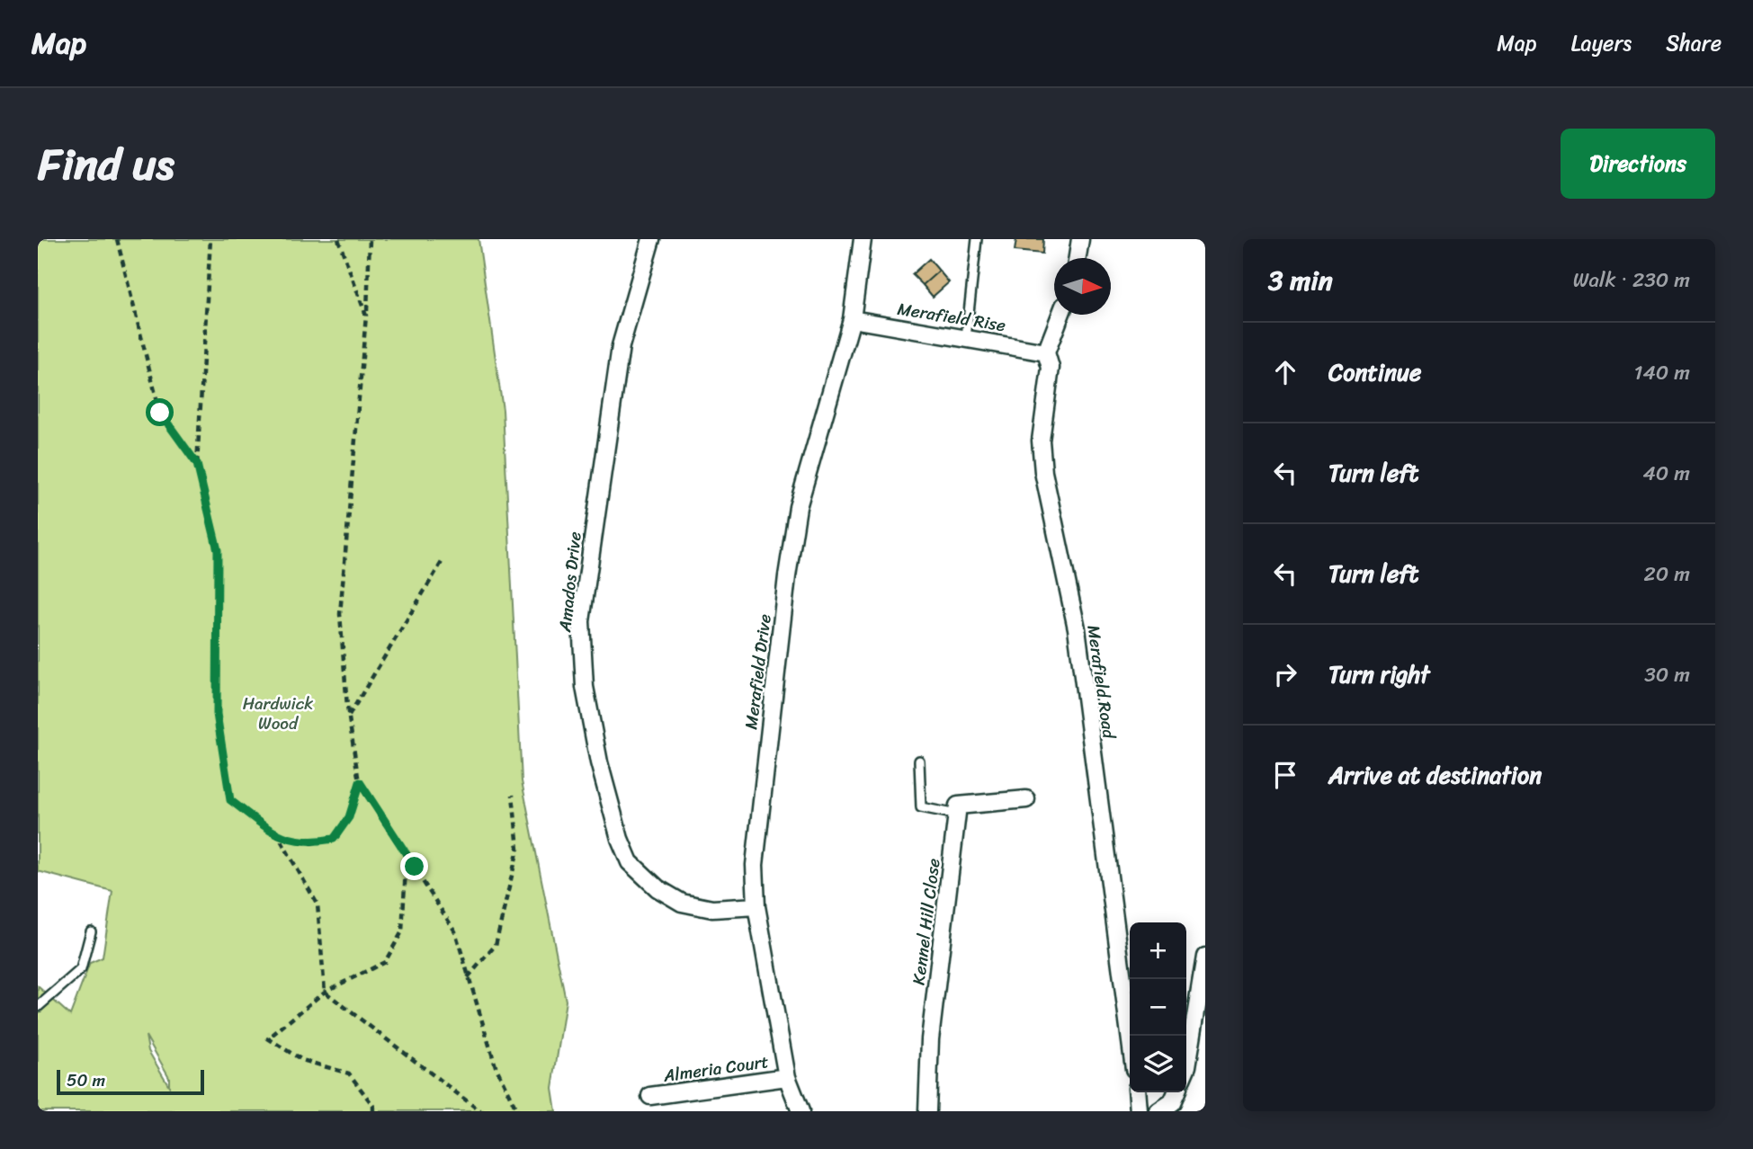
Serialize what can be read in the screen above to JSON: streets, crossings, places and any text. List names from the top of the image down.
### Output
{
  "streets": {
    "street": [
      "Merafield Rise",
      "Amados Drive",
      "Merafield Drive",
      "Merafield Road",
      "Kennel Hill Close",
      "Almeria Court"
    ]
  },
  "crossings": [
    ["Merafield Rise", "Merafield Drive"],
    ["Merafield Rise", "Merafield Road"],
    ["Amados Drive", "Merafield Drive"],
    ["Merafield Drive", "Almeria Court"]
  ],
  "parks": ["Hardwick Wood"],
  "scale_bar": "50 m",
  "north": "right",
  "page": {
    "header": "Map",
    "nav": ["Map", "Layers", "Share"],
    "title": "Find us",
    "buttons": "Directions",
    "heading": ["3 min", "Walk · 230 m"],
    "list": [
      ["Continue", "140 m"],
      ["Turn left", "40 m"],
      ["Turn left", "20 m"],
      ["Turn right", "30 m"],
      "Arrive at destination"
    ],
    "map_buttons": ["+", "−"],
    "scale": "50 m"
  }
}
